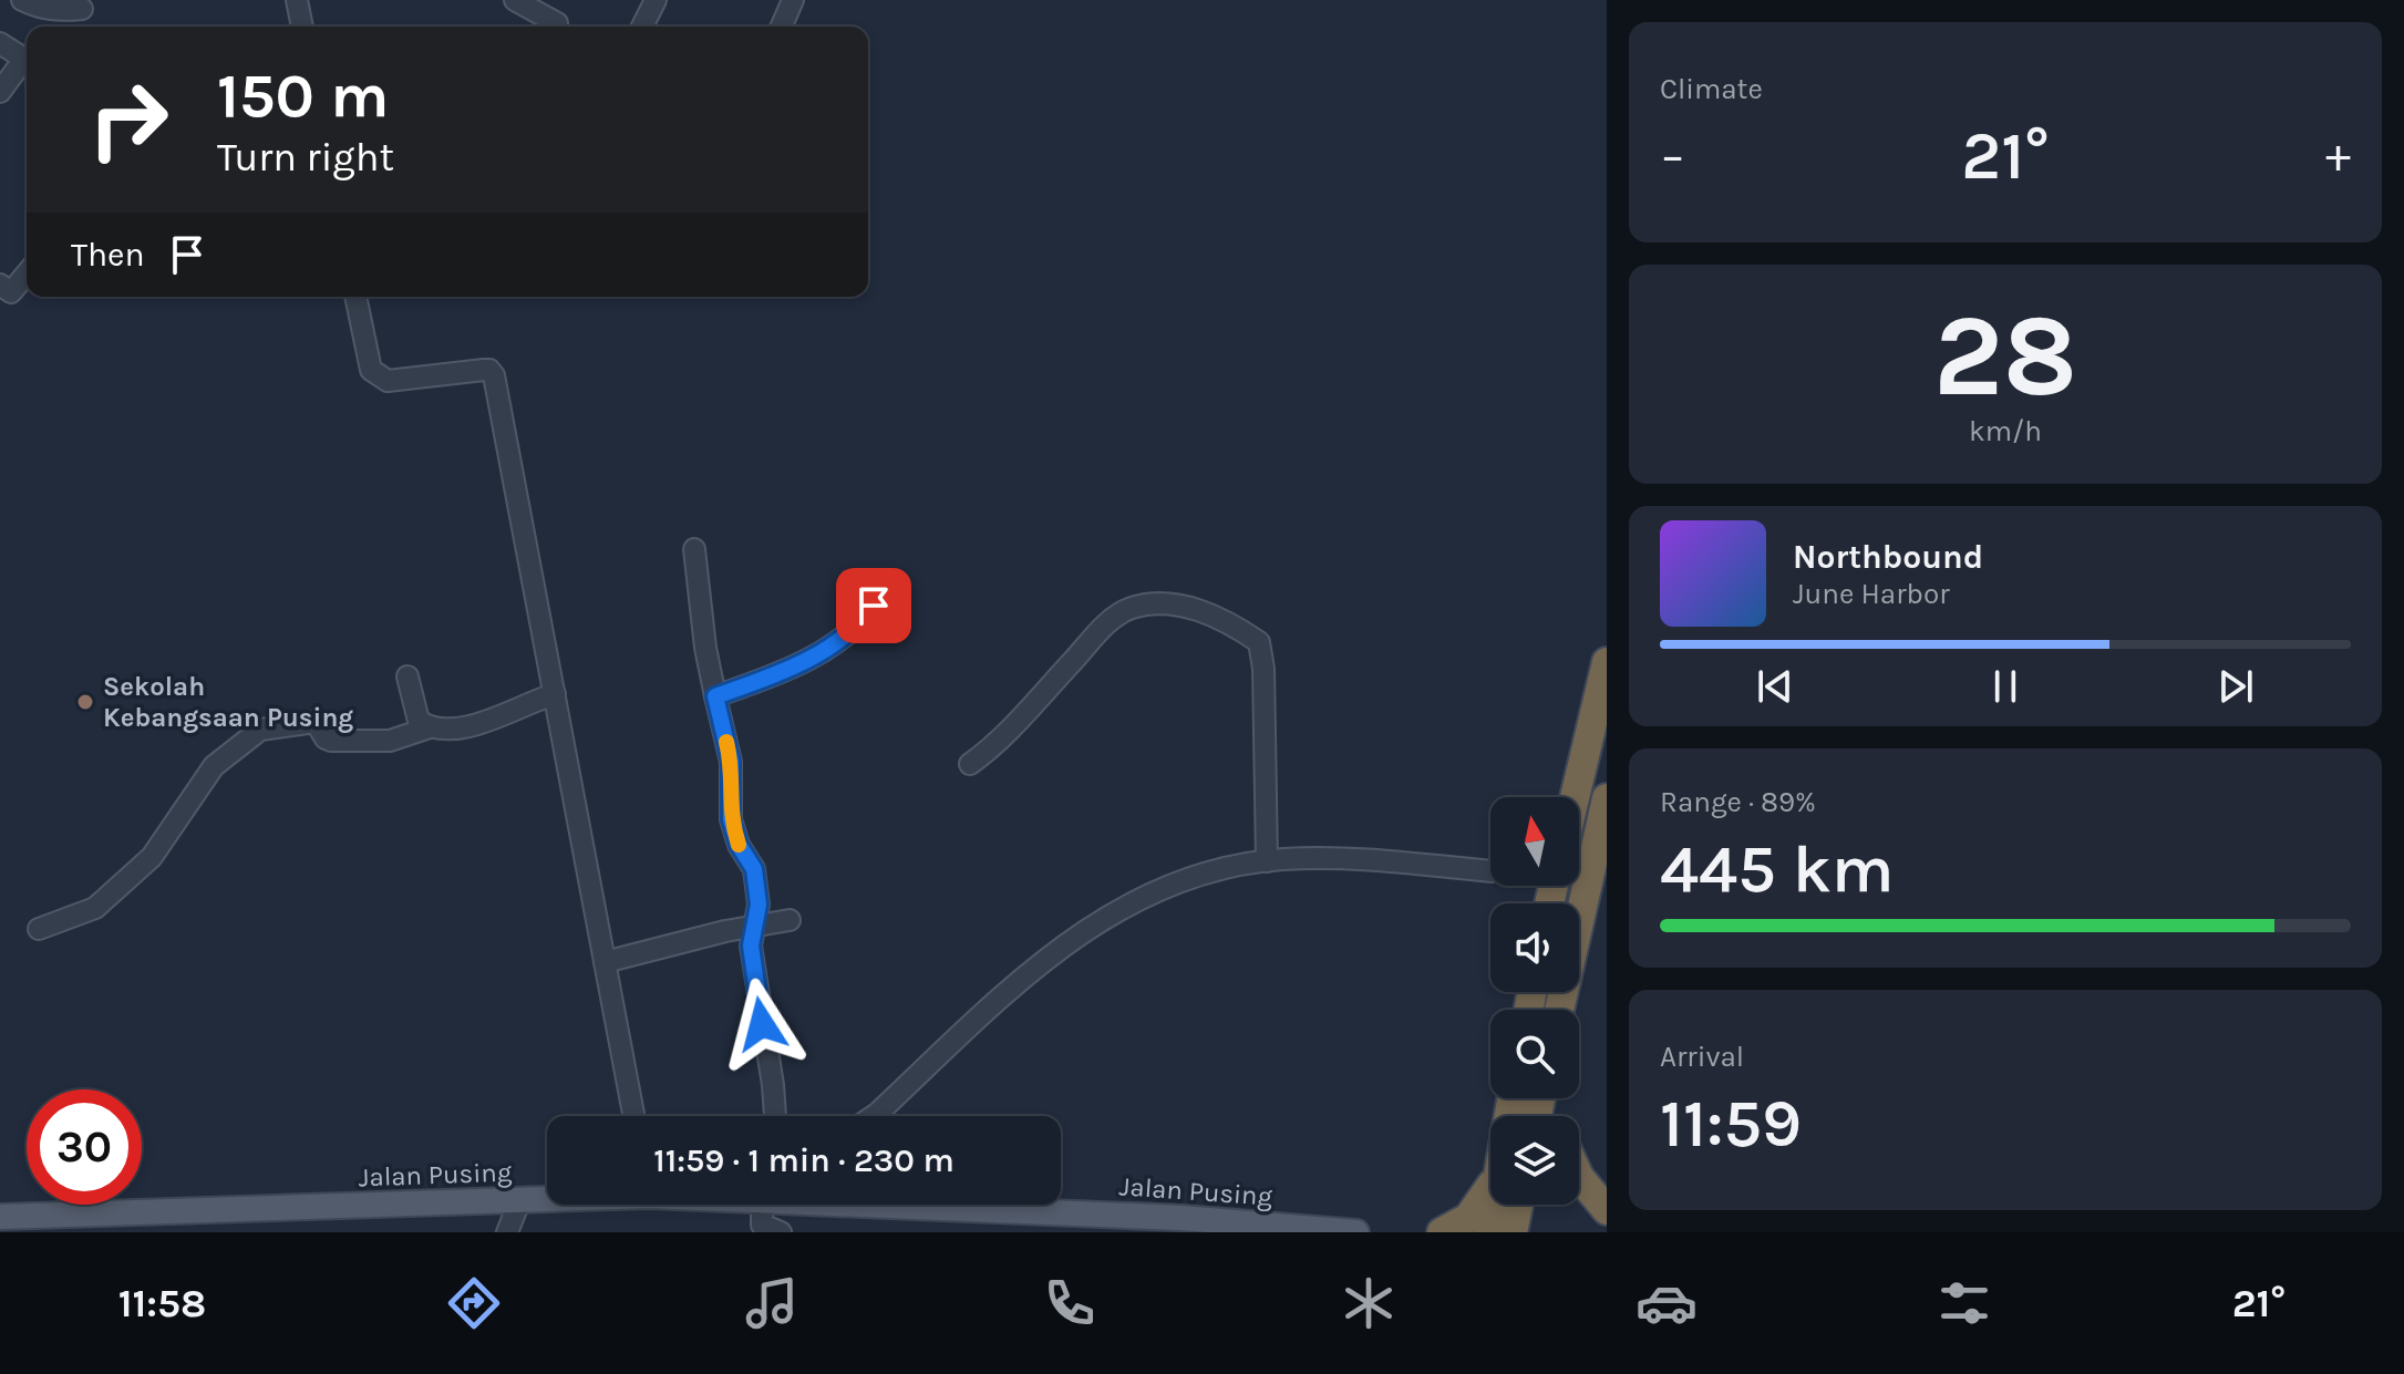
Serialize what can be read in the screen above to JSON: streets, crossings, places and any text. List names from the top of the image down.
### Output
{
  "streets": {
    "main road": ["Jalan Pusing"]
  },
  "places": ["Sekolah Kebangsaan Pusing"],
  "north": "top",
  "page": {
    "tile": [
      "Climate",
      ["28", "km/h"],
      ["Range · 89%", "445 km"],
      ["Arrival", "11:59"]
    ],
    "turn": ["150 m", "Turn right"],
    "heat": ["−", "21°", "+"],
    "then": "Then",
    "song": ["Northbound", "June Harbor"],
    "limit": "30",
    "trip": "11:59 · 1 min · 230 m",
    "tabs": ["11:58", "21°"]
  }
}
